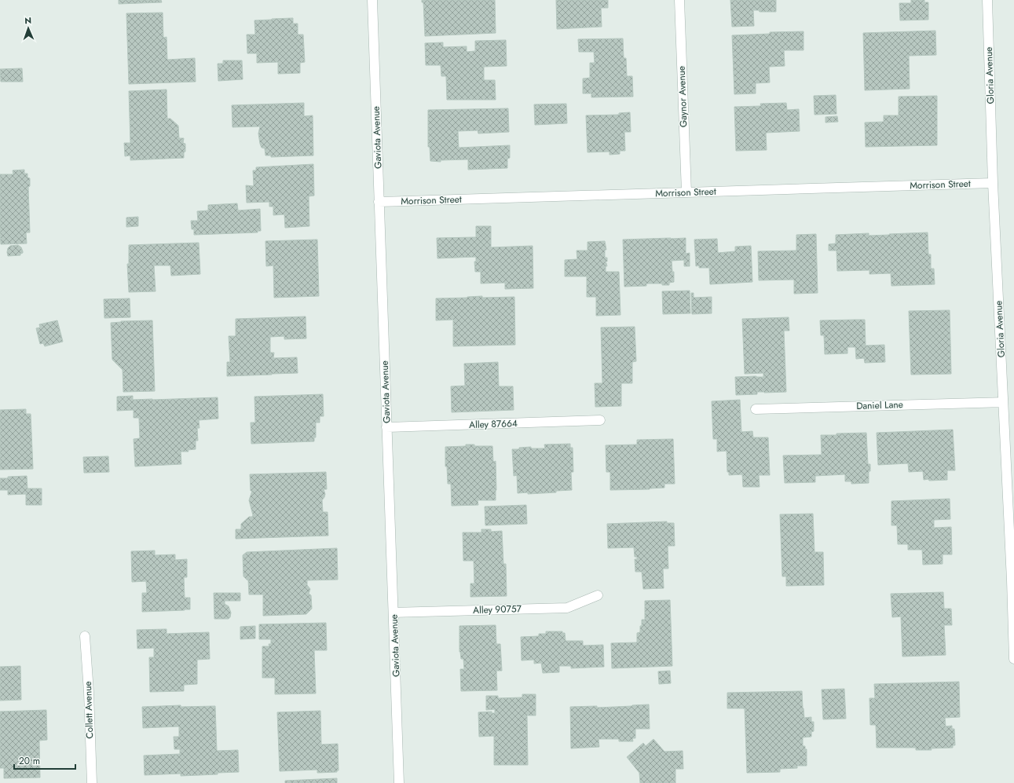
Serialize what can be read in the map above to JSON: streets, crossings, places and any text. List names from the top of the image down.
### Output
{
  "streets": {
    "street": [
      "Gloria Avenue",
      "Gaynor Avenue",
      "Gaviota Avenue",
      "Morrison Street",
      "Daniel Lane",
      "Alley 87664",
      "Alley 90757",
      "Collett Avenue"
    ]
  },
  "crossings": [
    ["Gloria Avenue", "Morrison Street"],
    ["Gloria Avenue", "Daniel Lane"],
    ["Gaynor Avenue", "Morrison Street"],
    ["Gaviota Avenue", "Morrison Street"],
    ["Gaviota Avenue", "Alley 87664"],
    ["Gaviota Avenue", "Alley 90757"]
  ],
  "scale_bar": "20 m",
  "north": "top"
}
